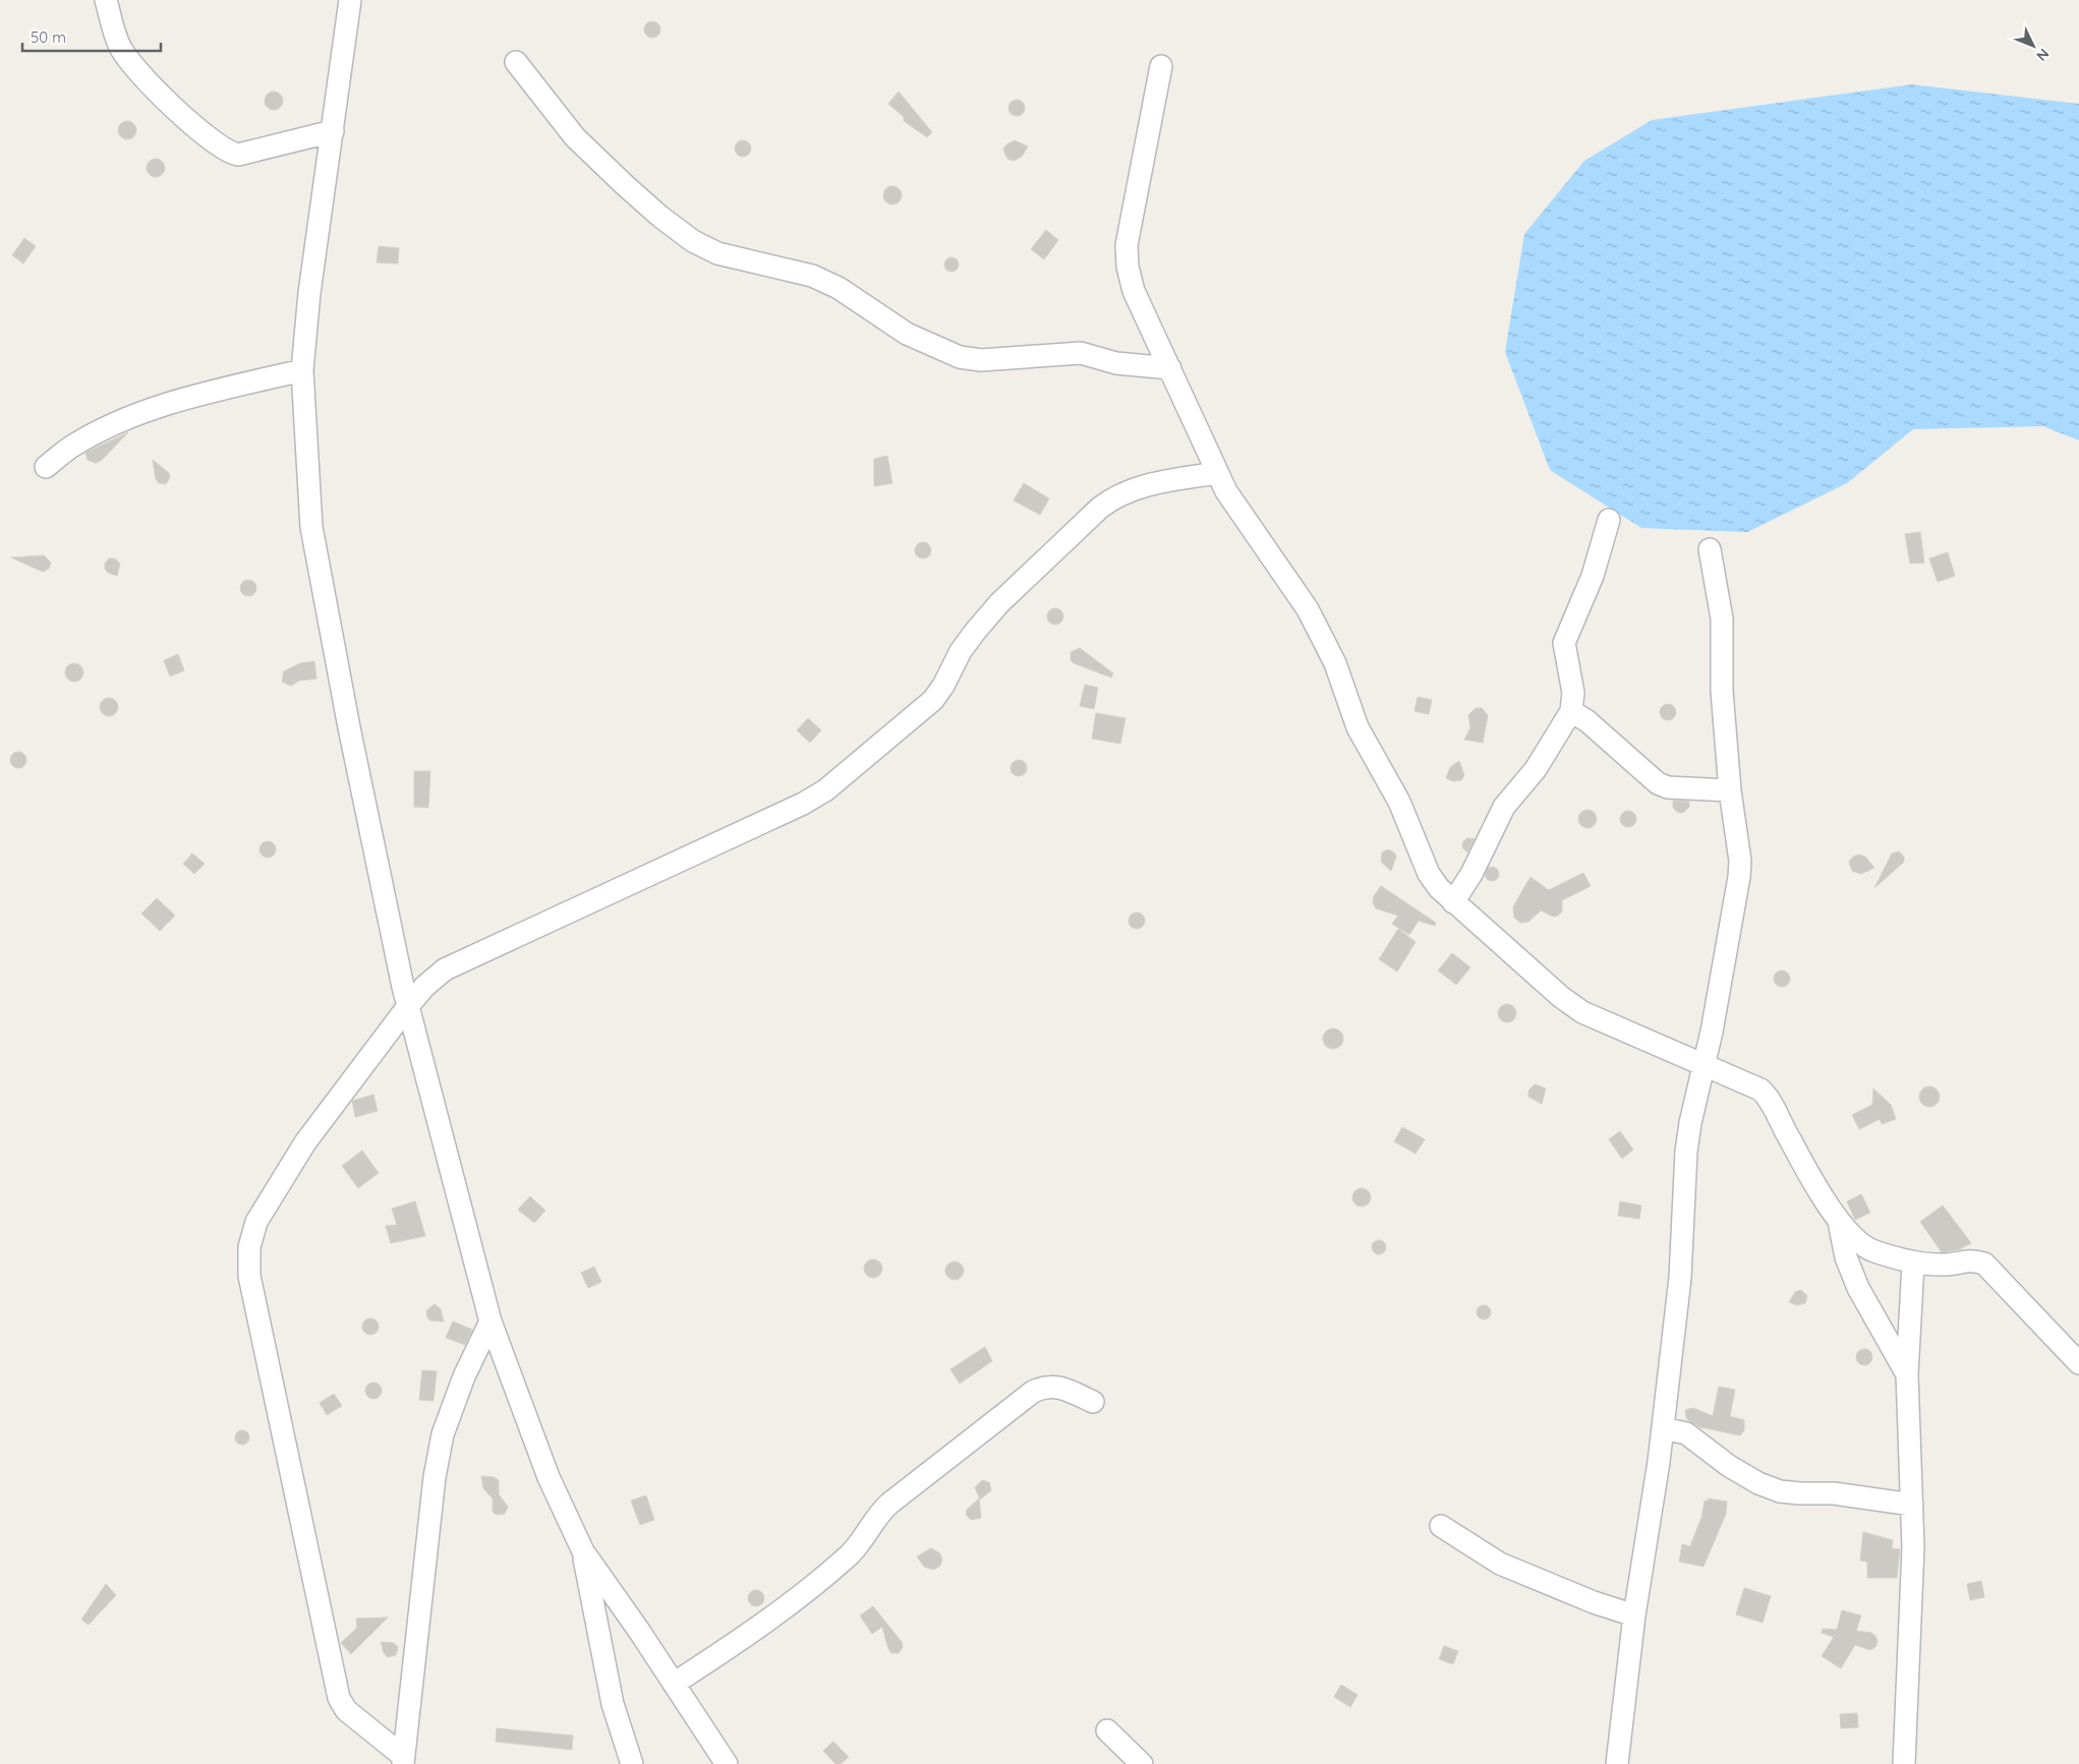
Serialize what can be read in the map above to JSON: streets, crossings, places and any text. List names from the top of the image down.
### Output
{
  "scale_bar": "50 m",
  "north": "bottom right"
}
